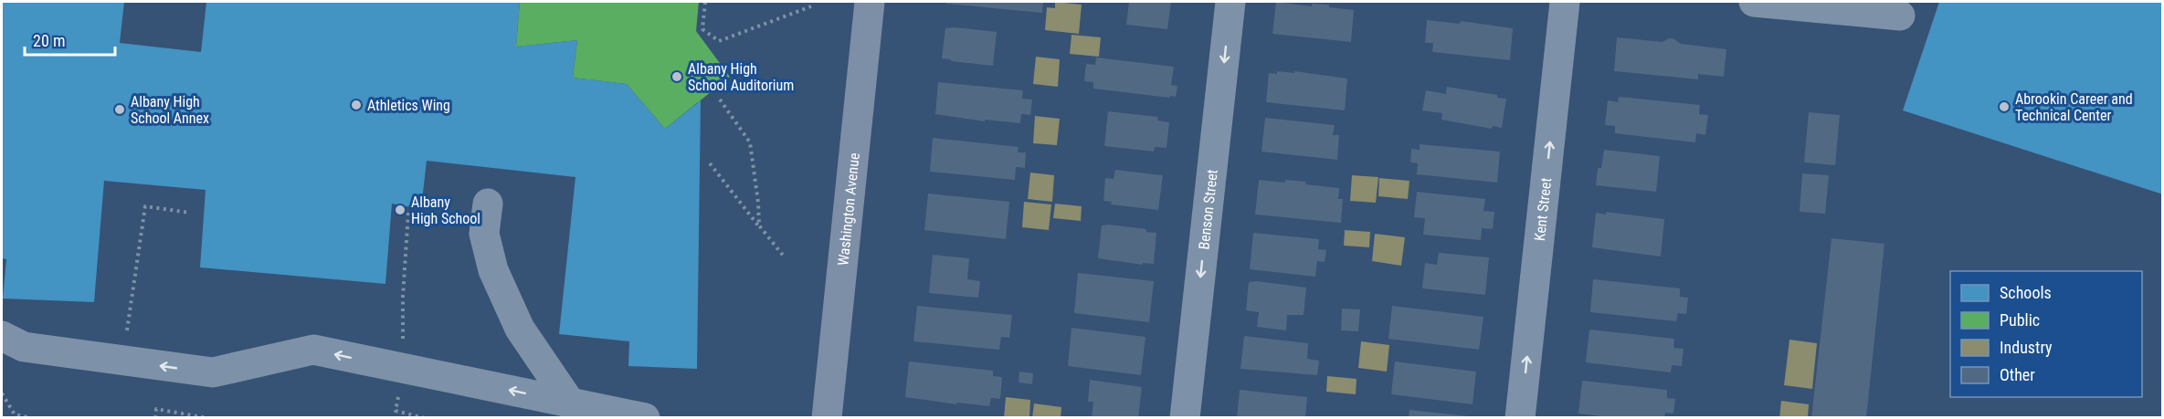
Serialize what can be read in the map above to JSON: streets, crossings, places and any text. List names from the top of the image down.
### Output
{
  "streets": {
    "main road": ["Washington Avenue"],
    "street": ["Benson Street", "Kent Street"]
  },
  "one_way": ["Benson Street", "Kent Street"],
  "places": [
    "Albany High School Auditorium",
    "Athletics Wing",
    "Abrookin Career and Technical Center",
    "Albany High School Annex",
    "Albany High School"
  ],
  "legend": [
    "Schools",
    "Public",
    "Industry",
    "Other"
  ],
  "scale_bar": "20 m"
}
